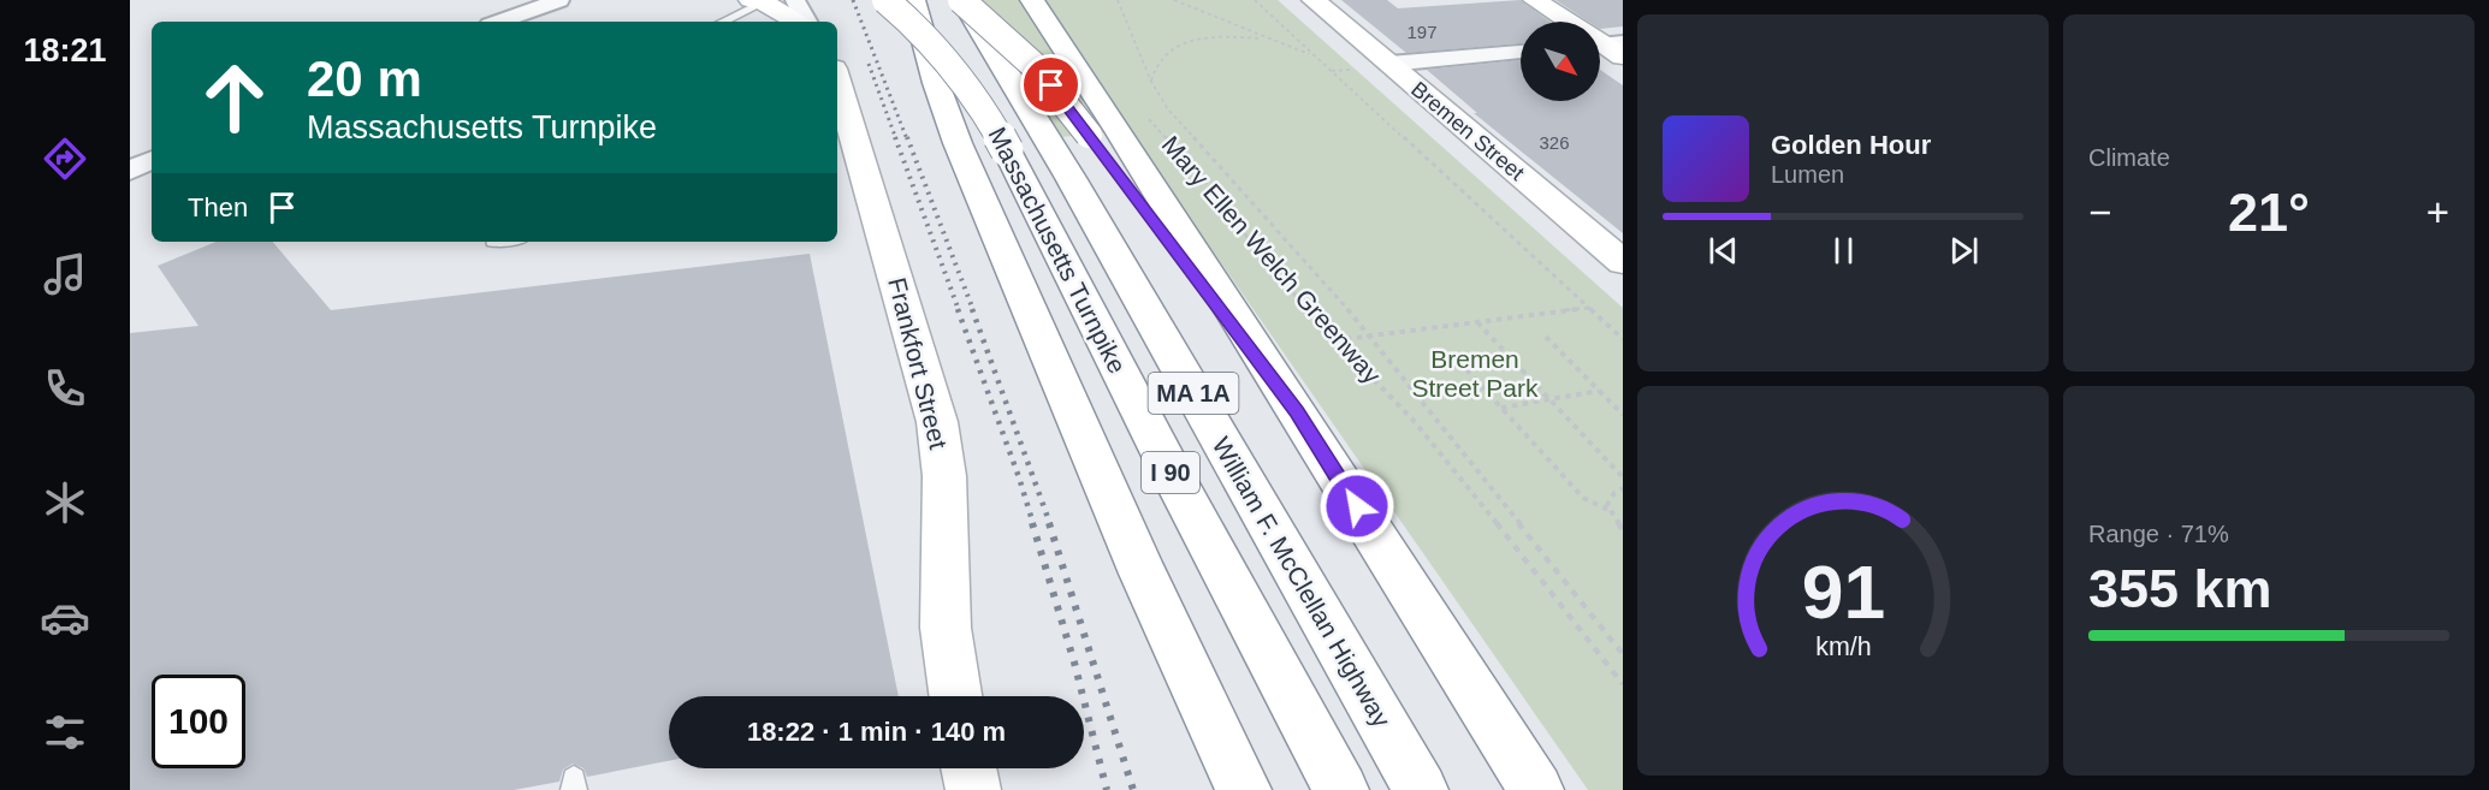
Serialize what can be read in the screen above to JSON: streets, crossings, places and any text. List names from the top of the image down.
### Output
{
  "streets": {
    "main road": [
      "Bremen Street",
      "Massachusetts Turnpike",
      "Frankfort Street",
      "MA 1A",
      "I 90",
      "William F. McClellan Highway"
    ],
    "path": ["Mary Ellen Welch Greenway"]
  },
  "parks": ["Bremen Street Park"],
  "house_numbers": ["197", "326"],
  "north": "bottom right",
  "page": {
    "tabs": "18:21",
    "tile": [
      "Climate",
      ["Range · 71%", "355 km"]
    ],
    "turn": ["20 m", "Massachusetts Turnpike"],
    "song": ["Golden Hour", "Lumen"],
    "then": "Then",
    "heat": ["−", "21°", "+"],
    "limit": "100",
    "trip": "18:22 · 1 min · 140 m",
    "gauge": ["91", "km/h"]
  }
}
